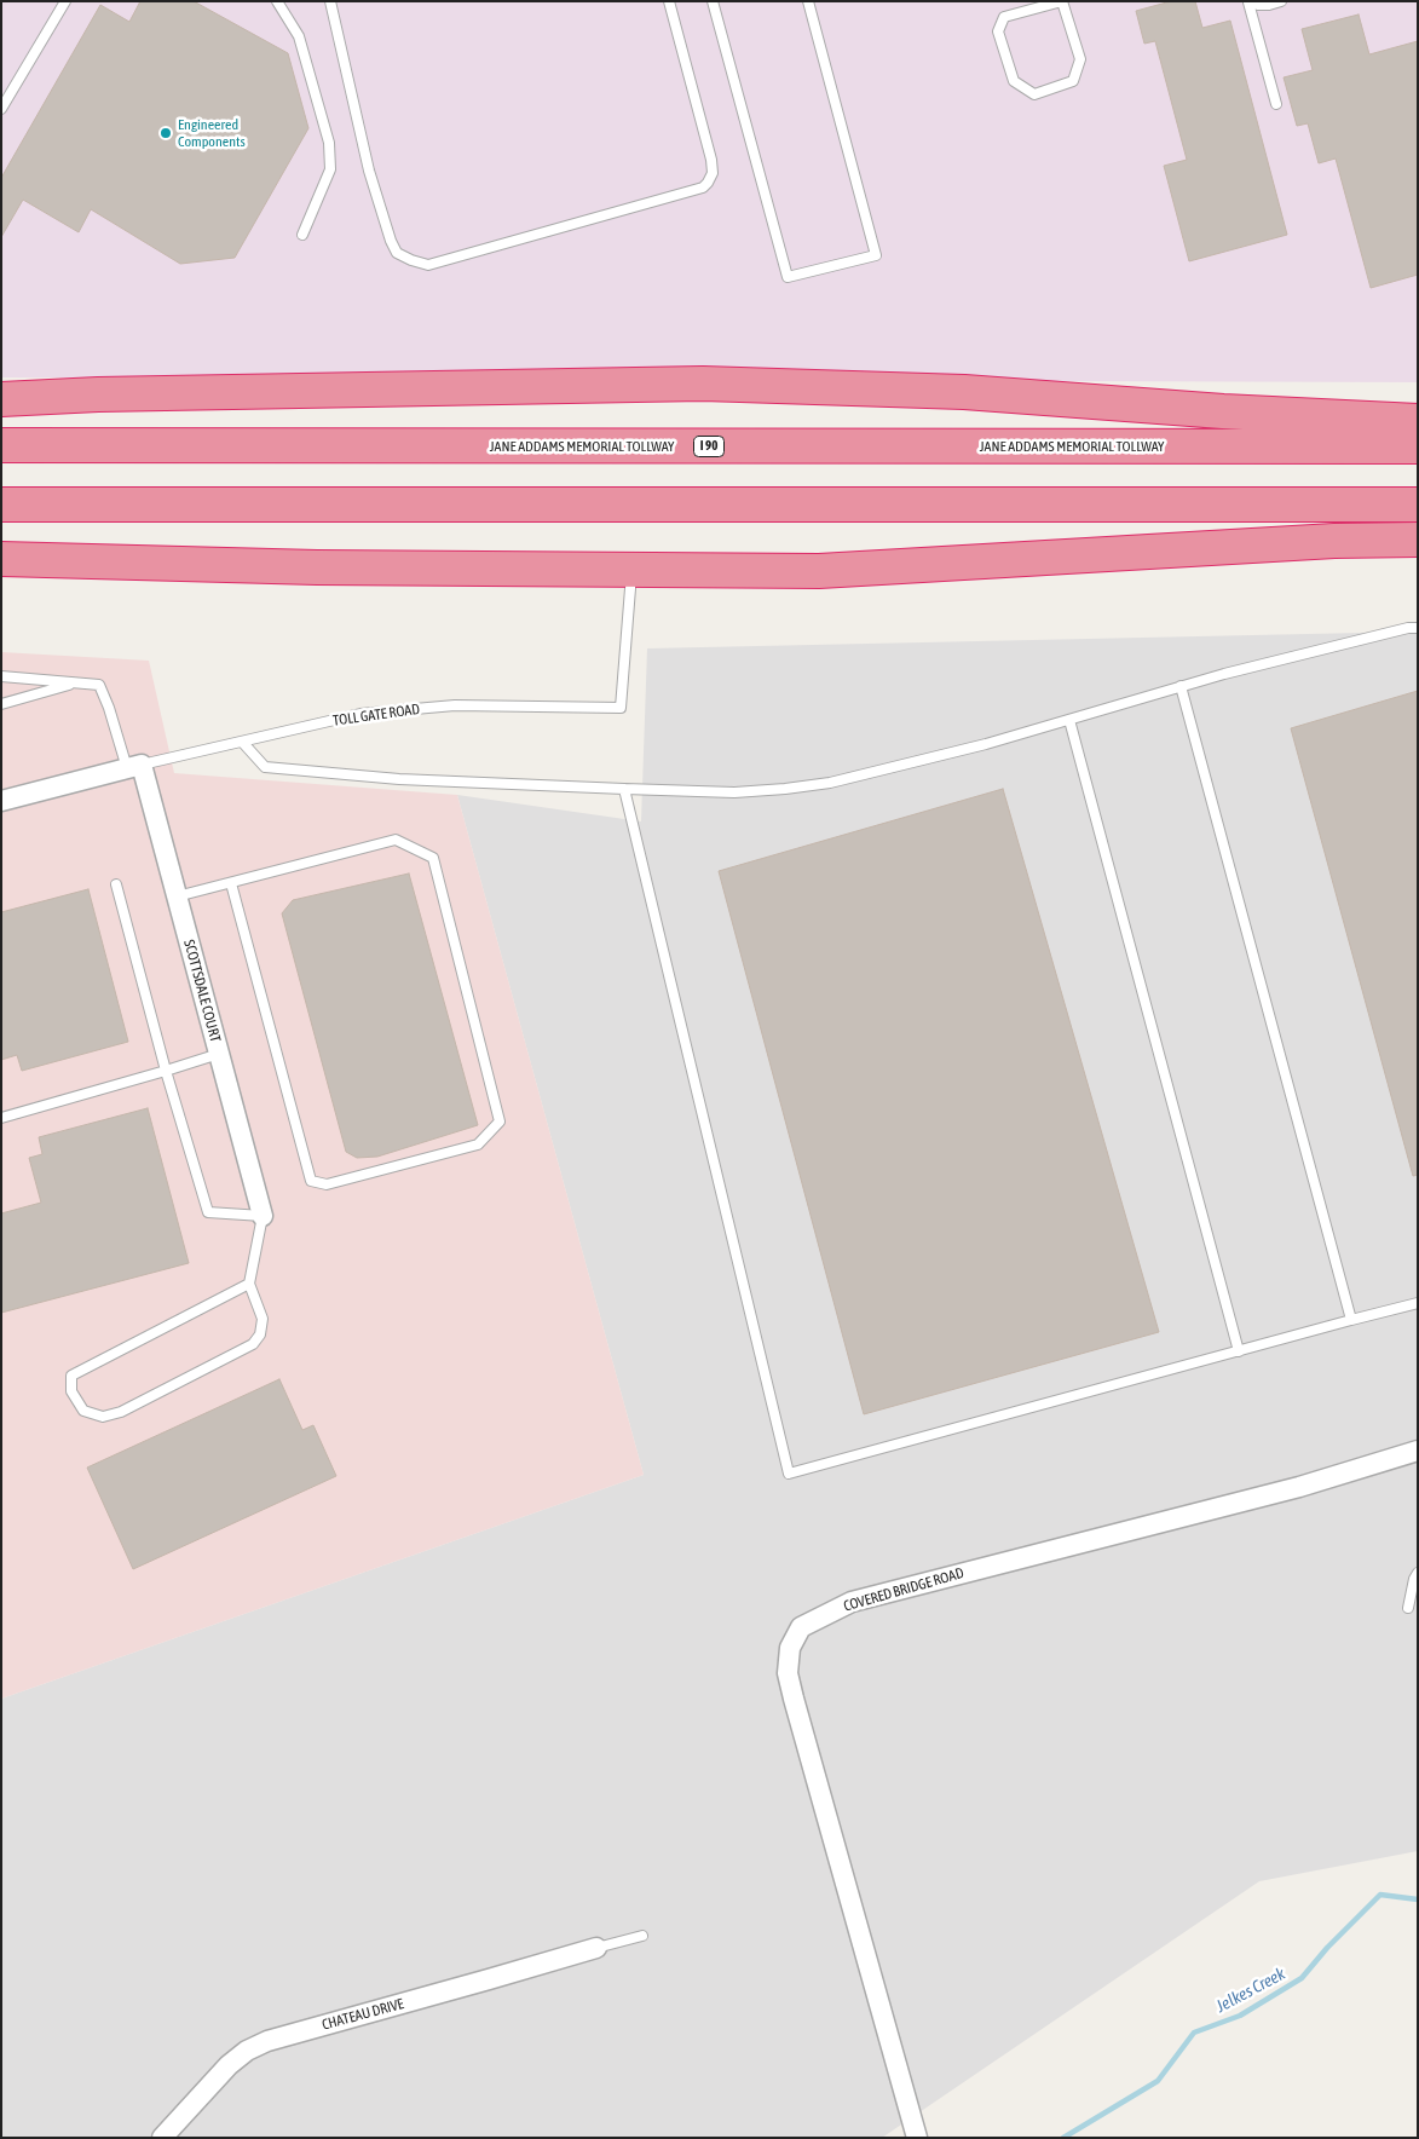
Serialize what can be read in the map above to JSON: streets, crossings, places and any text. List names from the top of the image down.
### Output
{
  "streets": {
    "highway": ["JANE ADDAMS MEMORIAL TOLLWAY", "I 90"],
    "street": [
      "TOLL GATE ROAD",
      "SCOTTSDALE COURT",
      "COVERED BRIDGE ROAD",
      "CHATEAU DRIVE"
    ]
  },
  "crossings": [
    ["TOLL GATE ROAD", "SCOTTSDALE COURT"]
  ],
  "water": ["Jelkes Creek"],
  "places": ["Engineered Components"]
}
